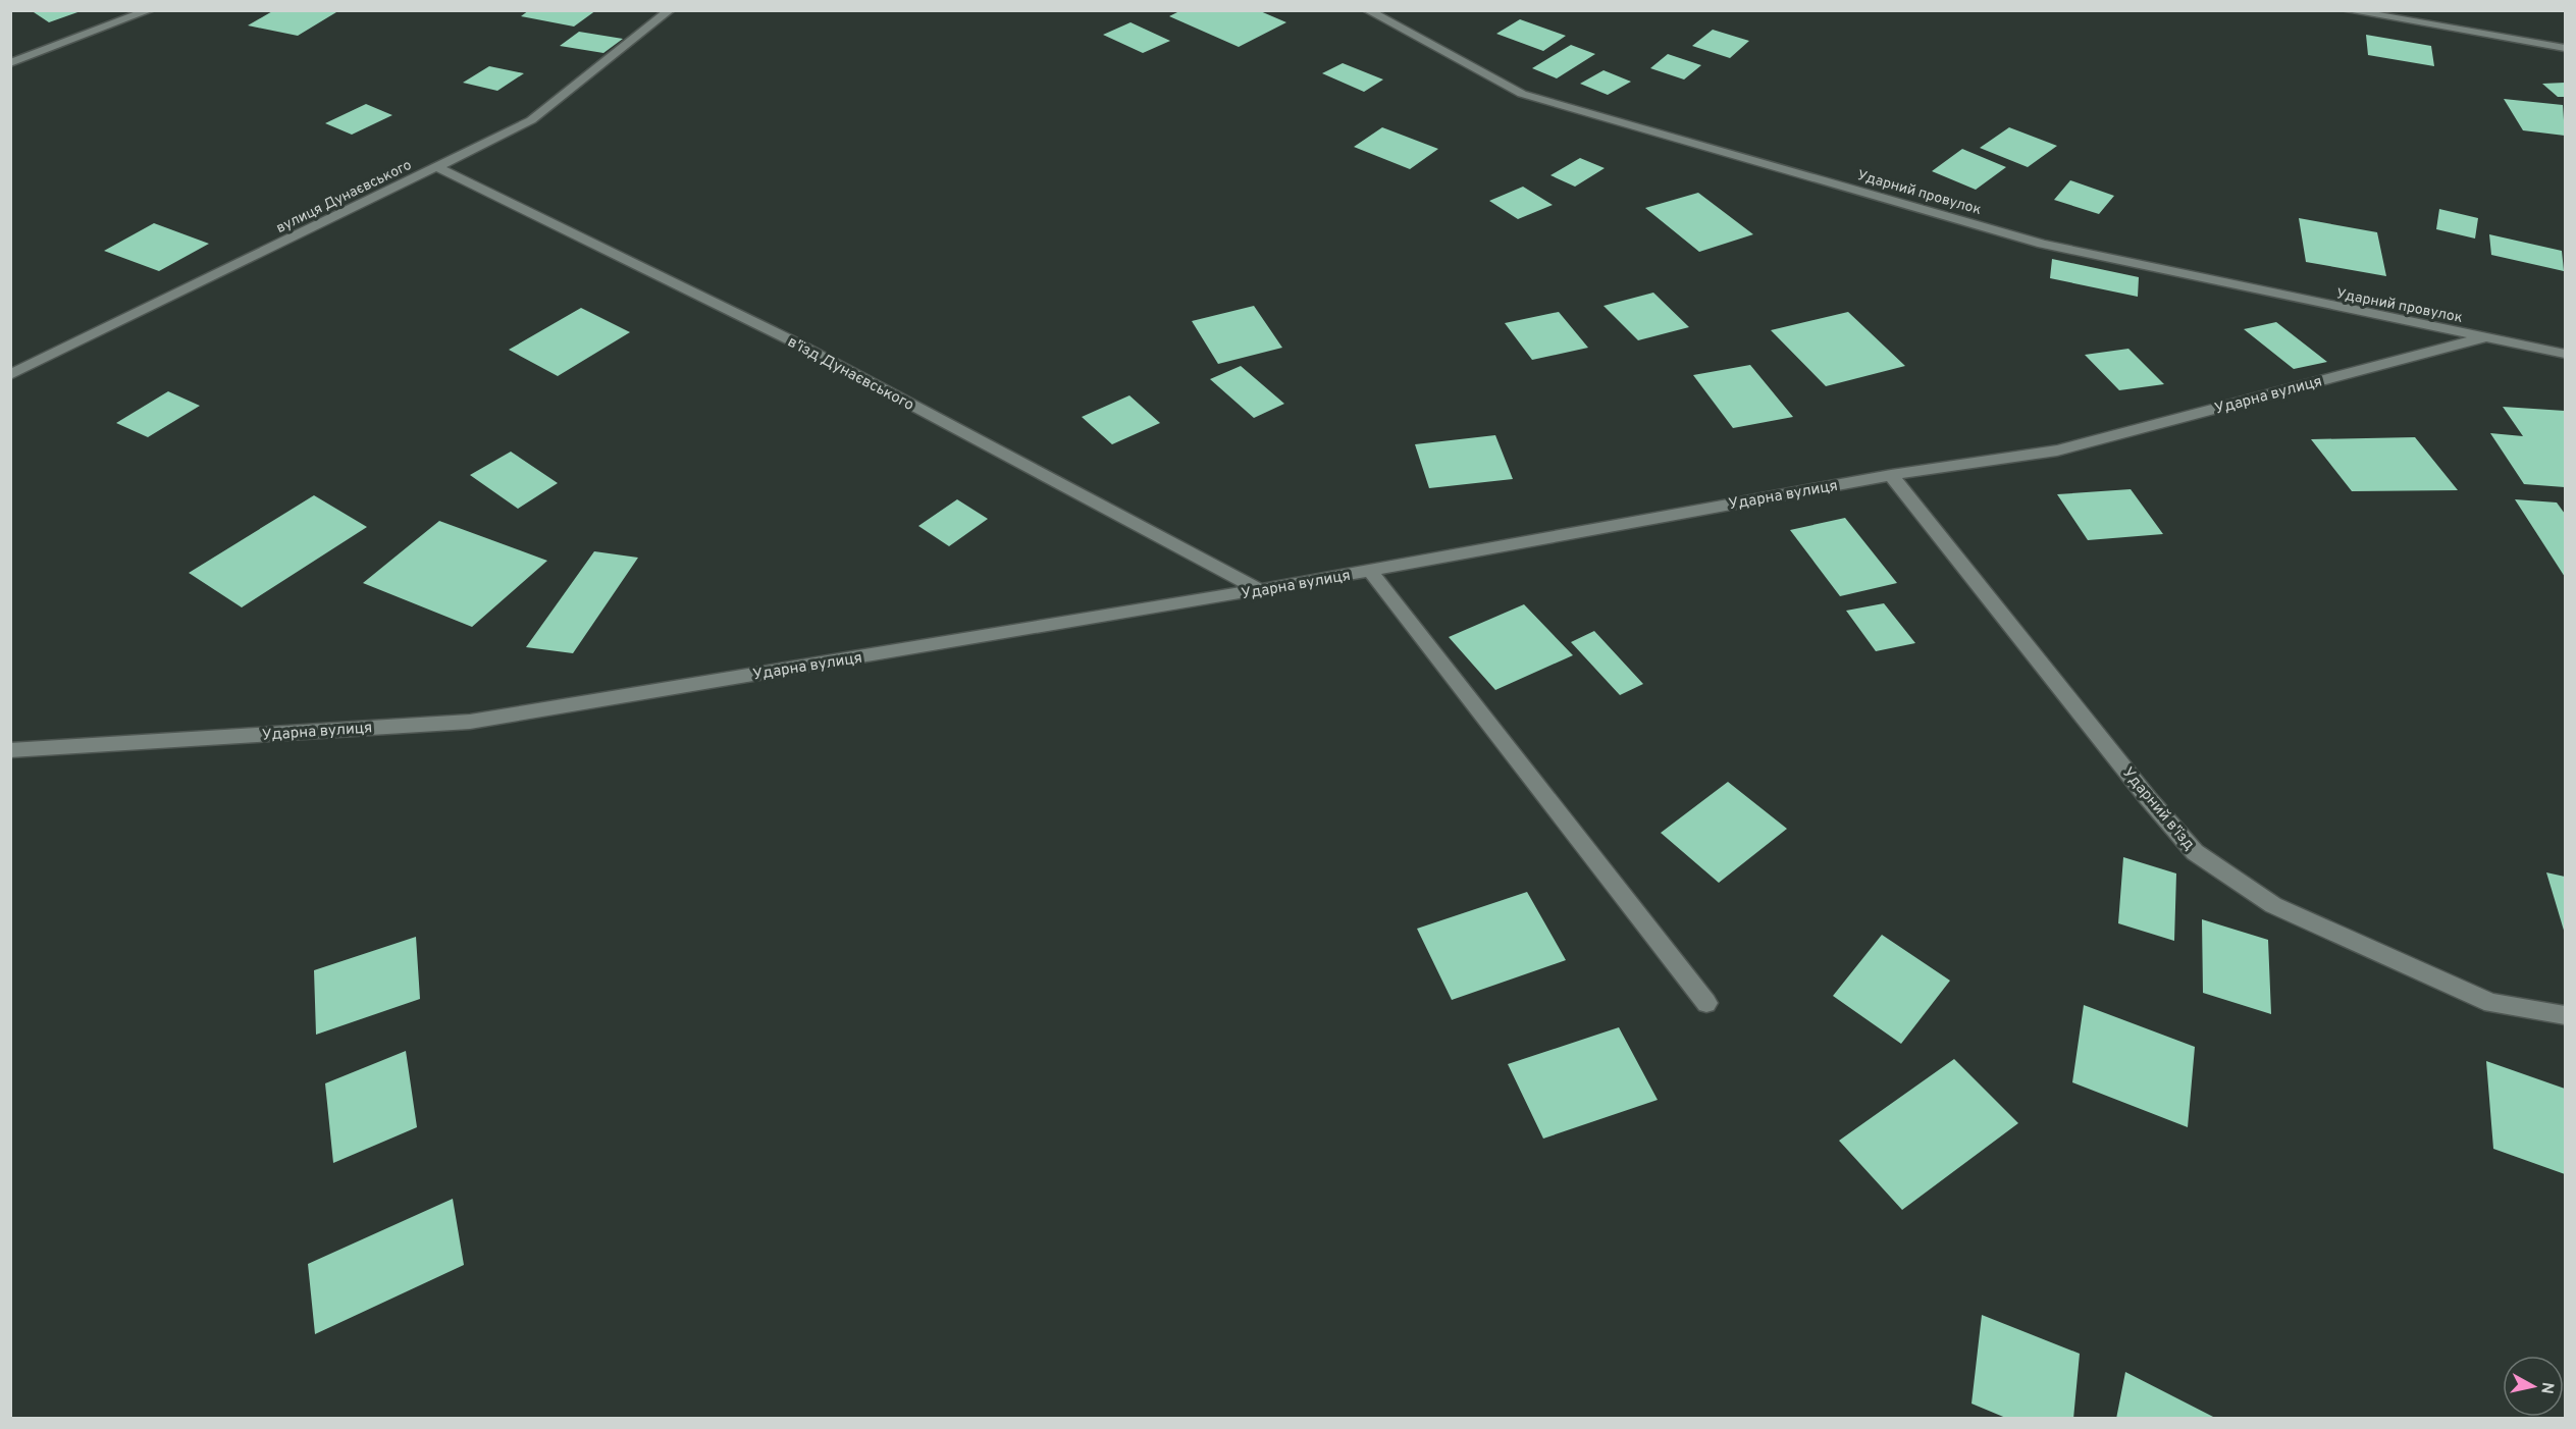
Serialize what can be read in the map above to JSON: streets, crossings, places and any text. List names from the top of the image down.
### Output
{
  "streets": {
    "street": [
      "Ударний провулок",
      "вулиця Дунаєвського",
      "в'їзд Дунаєвського",
      "Ударна вулиця",
      "Ударний в'їзд"
    ]
  },
  "crossings": [
    ["Ударний провулок", "Ударна вулиця"],
    ["вулиця Дунаєвського", "в'їзд Дунаєвського"],
    ["в'їзд Дунаєвського", "Ударна вулиця"],
    ["Ударна вулиця", "Ударний в'їзд"]
  ],
  "north": "right"
}
